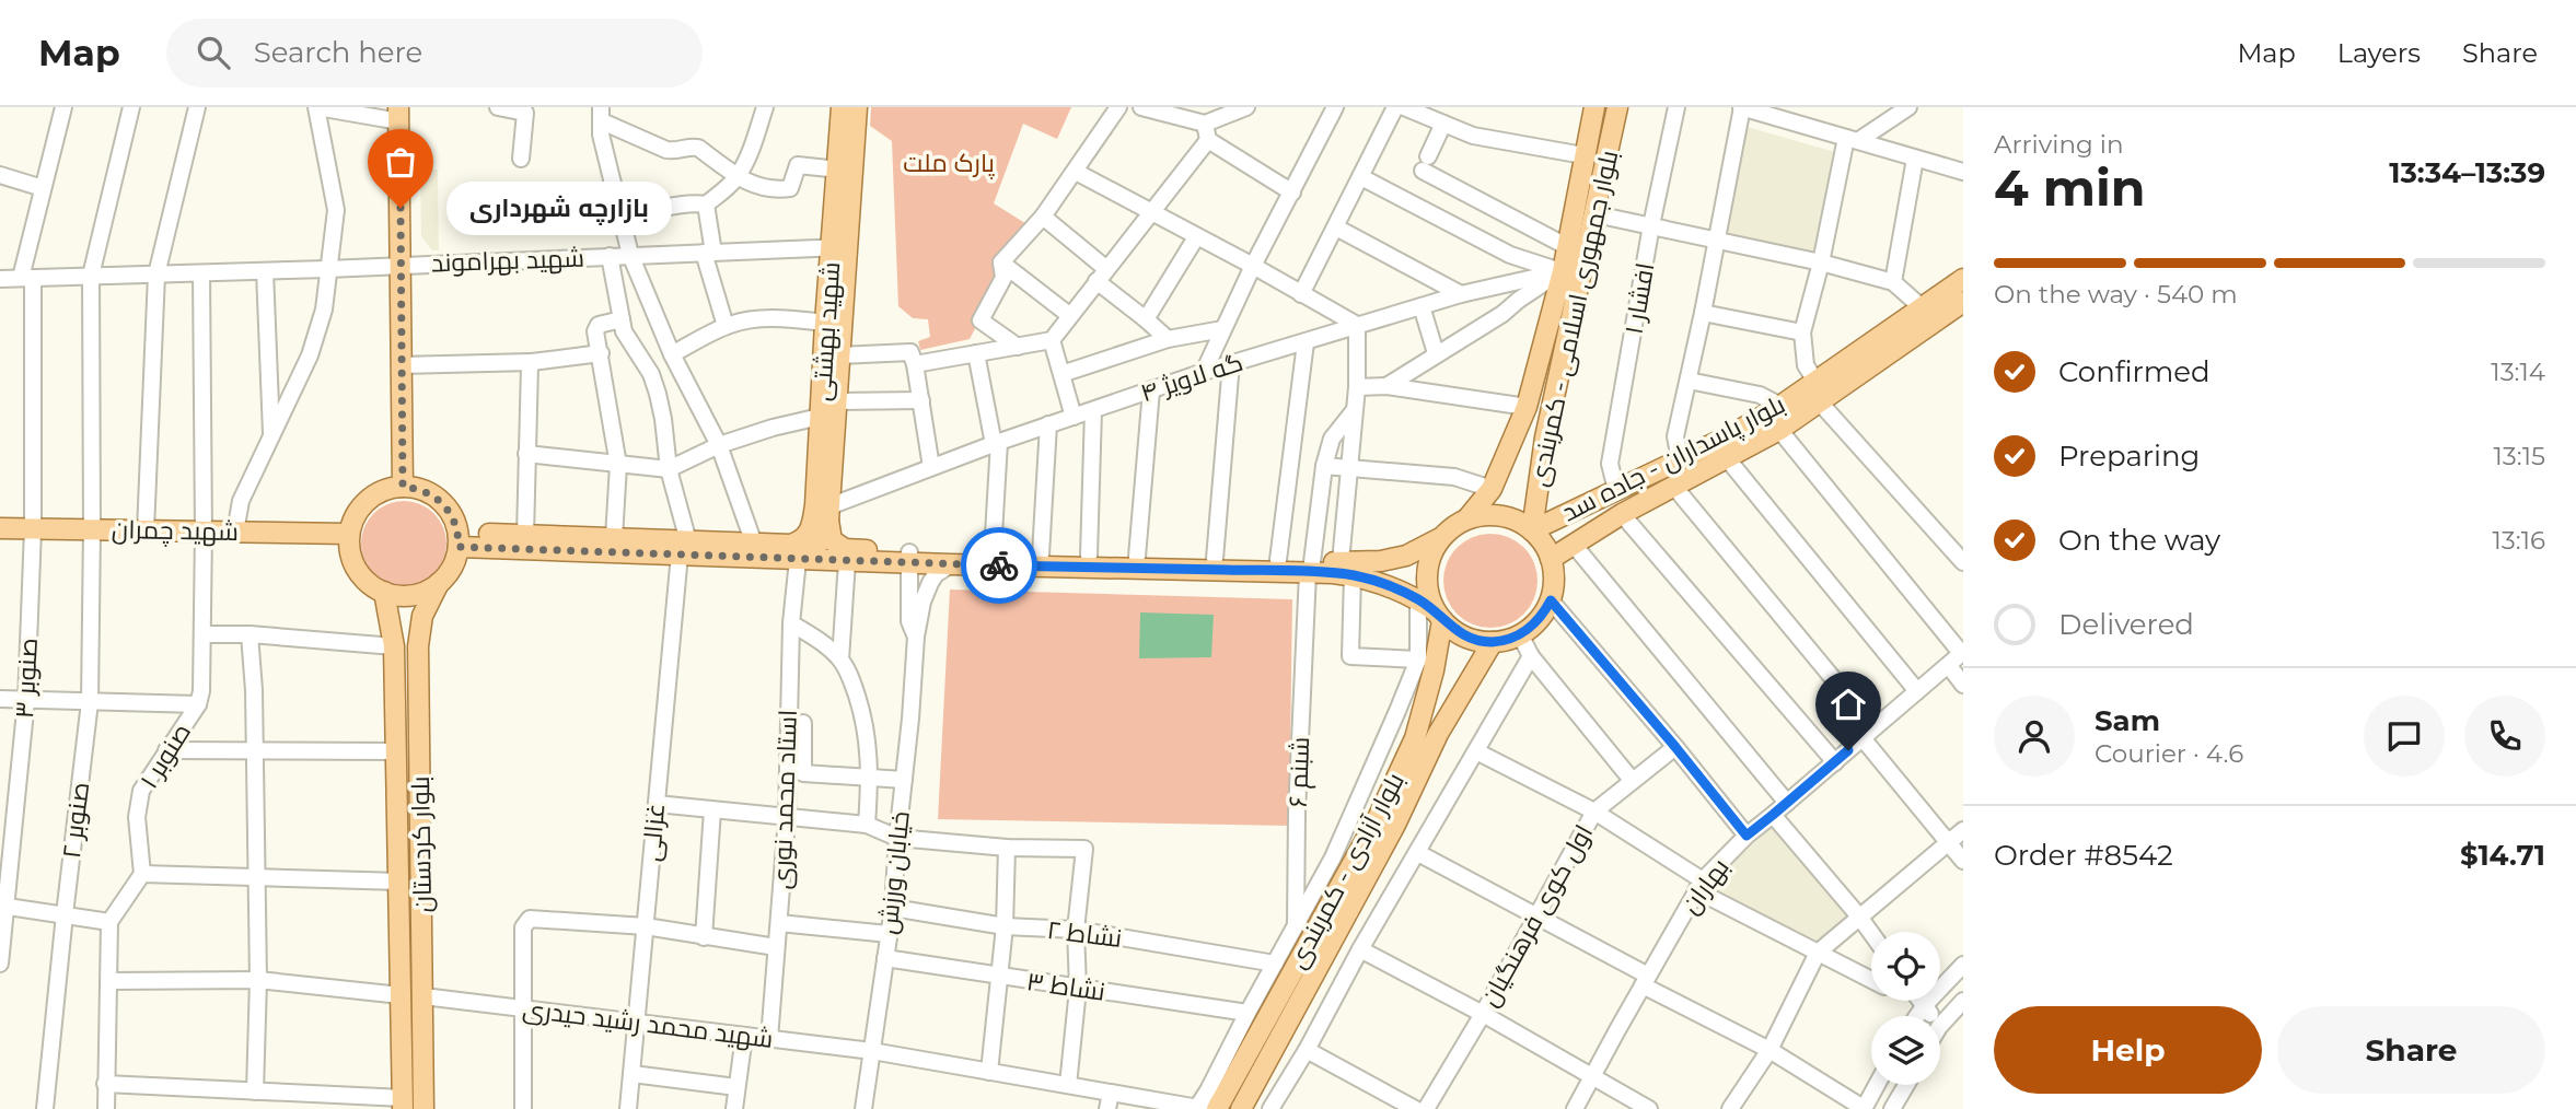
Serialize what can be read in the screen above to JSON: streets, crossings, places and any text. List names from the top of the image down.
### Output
{
  "streets": {
    "main road": [
      "بلوار جمهوری اسلامی - کمربندی",
      "شهید بهشتی",
      "بلوار پاسداران - جاده سد",
      "شهید چمران",
      "بلوار کردستان",
      "بلوار آزادی - کمربندی"
    ],
    "street": [
      "شهید بهراموند",
      "افشار ۱",
      "گه لاویژ ۴",
      "صنوبر ۳",
      "صنوبر ۱",
      "شبنم ۶",
      "استاد محمد نوری",
      "صنوبر ۲",
      "غزالی",
      "خیابان ورزش",
      "بهاران",
      "اول کوی فرهنگیان",
      "نشاط ۲",
      "نشاط ۳",
      "شهید محمد رشید حیدری"
    ]
  },
  "crossings": [
    ["شهید بهراموند", "شهید بهشتی"],
    ["شهید بهراموند", "صنوبر ۳"],
    ["شهید بهراموند", "صنوبر ۱"],
    ["شهید بهراموند", "صنوبر ۲"],
    ["افشار ۱", "بلوار پاسداران - جاده سد"],
    ["بلوار جمهوری اسلامی - کمربندی", "گه لاویژ ۴"],
    ["بلوار جمهوری اسلامی - کمربندی", "بلوار پاسداران - جاده سد"],
    ["بلوار جمهوری اسلامی - کمربندی", "بلوار آزادی - کمربندی"],
    ["شهید بهشتی", "گه لاویژ ۴"],
    ["شهید بهشتی", "استاد محمد نوری"],
    ["بلوار پاسداران - جاده سد", "بلوار آزادی - کمربندی"],
    ["شهید چمران", "صنوبر ۳"],
    ["شهید چمران", "صنوبر ۱"],
    ["شهید چمران", "صنوبر ۲"],
    ["شهید چمران", "بلوار کردستان"],
    ["شبنم ۶", "بلوار آزادی - کمربندی"],
    ["استاد محمد نوری", "شهید محمد رشید حیدری"],
    ["غزالی", "شهید محمد رشید حیدری"],
    ["بلوار کردستان", "شهید محمد رشید حیدری"],
    ["خیابان ورزش", "نشاط ۲"],
    ["خیابان ورزش", "نشاط ۳"],
    ["خیابان ورزش", "شهید محمد رشید حیدری"]
  ],
  "parks": ["پارک ملت"],
  "places": ["بازارچه شهرداری"],
  "page": {
    "header": "Map",
    "search": "Search here",
    "nav": ["Map", "Layers", "Share"],
    "heading": ["4 min", "Arriving in", "13:34–13:39"],
    "panel": [
      "Sam",
      "Courier · 4.6",
      "Order #8542",
      "$14.71"
    ],
    "bubble": "بازارچه شهرداری",
    "bar": "On the way · 540 m",
    "list": [
      ["Confirmed", "13:14"],
      ["Preparing", "13:15"],
      ["On the way", "13:16"],
      "Delivered"
    ],
    "buttons": ["Help", "Share"]
  }
}
